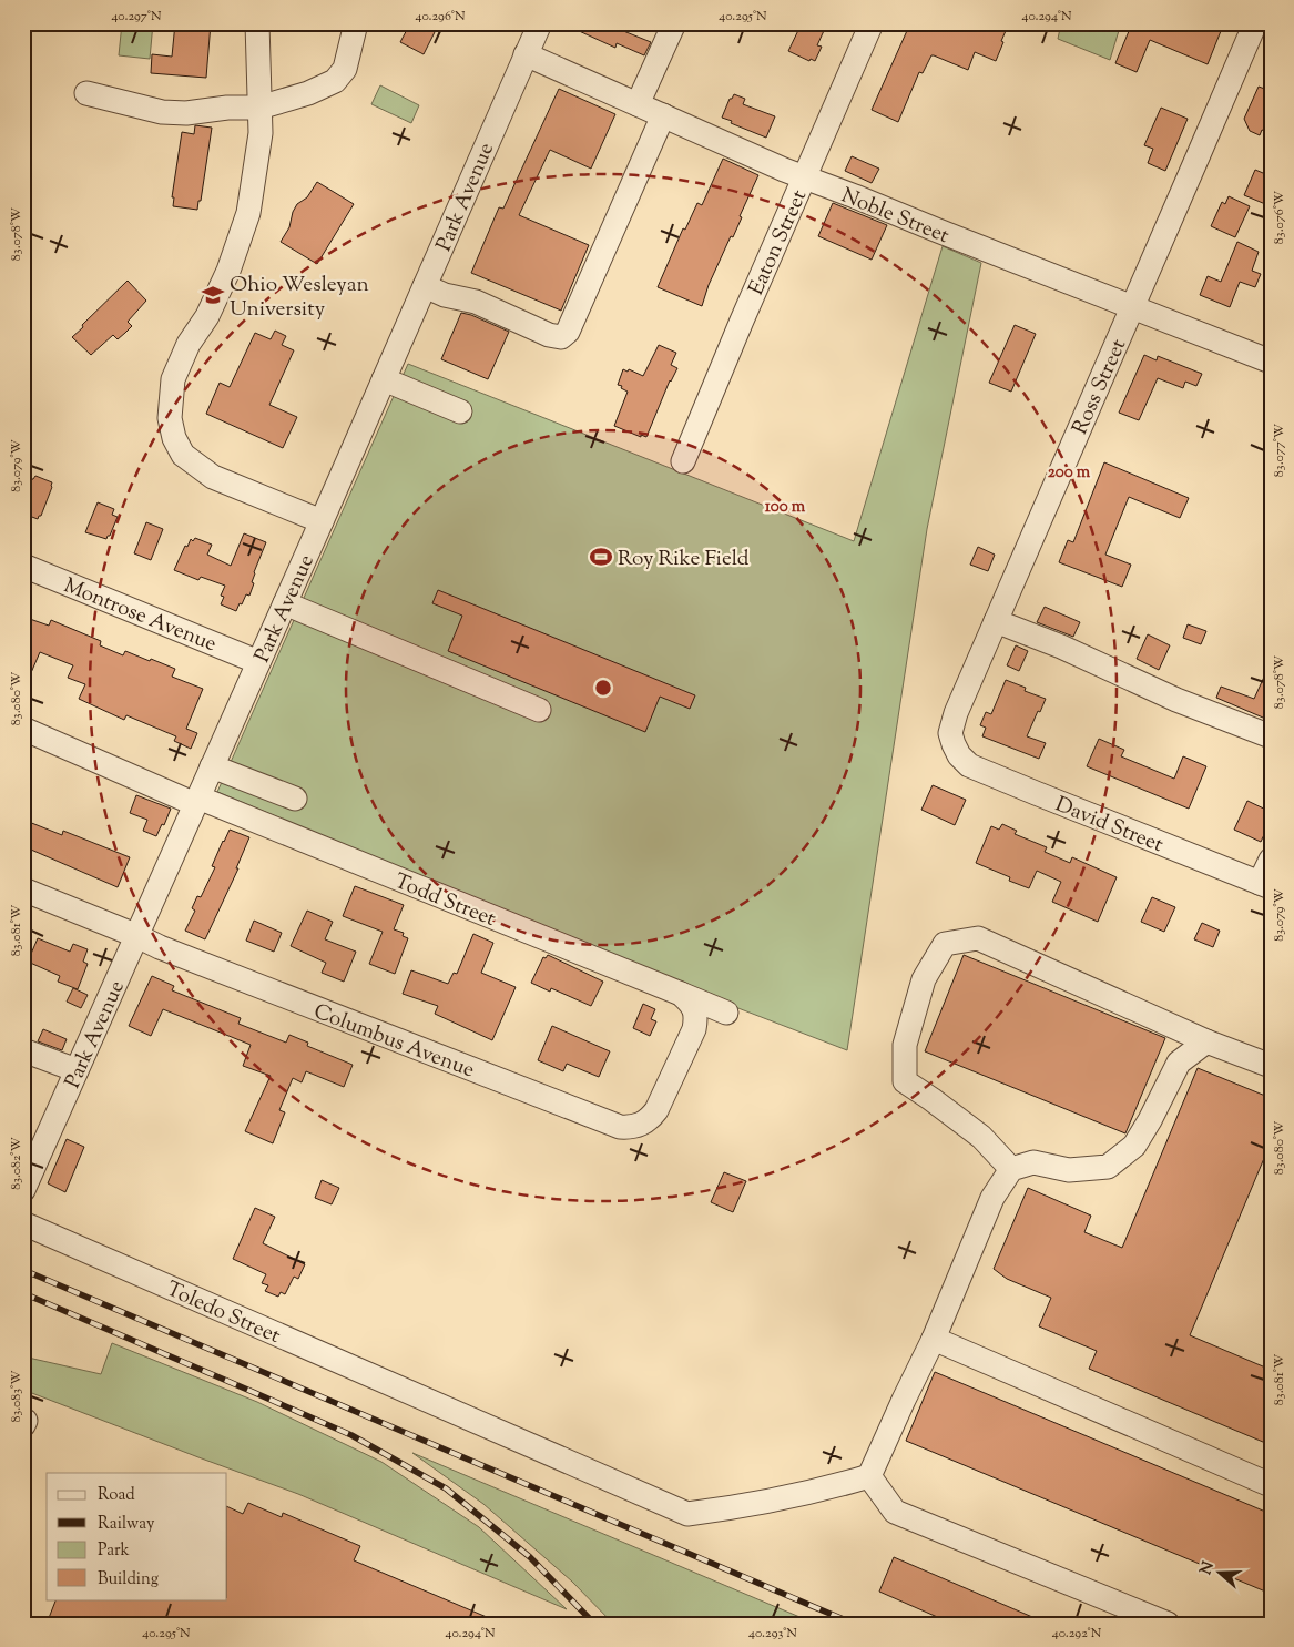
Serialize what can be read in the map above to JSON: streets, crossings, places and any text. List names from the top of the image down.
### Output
{
  "streets": {
    "street": [
      "Park Avenue",
      "Noble Street",
      "Eaton Street",
      "Ross Street",
      "Montrose Avenue",
      "David Street",
      "Todd Street",
      "Columbus Avenue",
      "Toledo Street"
    ]
  },
  "crossings": [
    ["Park Avenue", "Noble Street"],
    ["Park Avenue", "Montrose Avenue"],
    ["Park Avenue", "Todd Street"],
    ["Park Avenue", "Columbus Avenue"],
    ["Noble Street", "Eaton Street"],
    ["Noble Street", "Ross Street"],
    ["Ross Street", "David Street"],
    ["Todd Street", "Columbus Avenue"]
  ],
  "places": {
    "school or university": ["Ohio Wesleyan University"],
    "sports": ["Roy Rike Field"]
  },
  "legend": [
    "Road",
    "Railway",
    "Park",
    "Building"
  ],
  "north": "left",
  "coordinates": [
    "40.297°N",
    "40.296°N",
    "40.295°N",
    "40.294°N",
    "83.076°W",
    "83.078°W",
    "83.077°W",
    "83.079°W",
    "83.080°W",
    "83.081°W",
    "83.082°W",
    "83.083°W",
    "40.293°N",
    "40.292°N"
  ],
  "rings": ["200 m", "100 m"]
}
